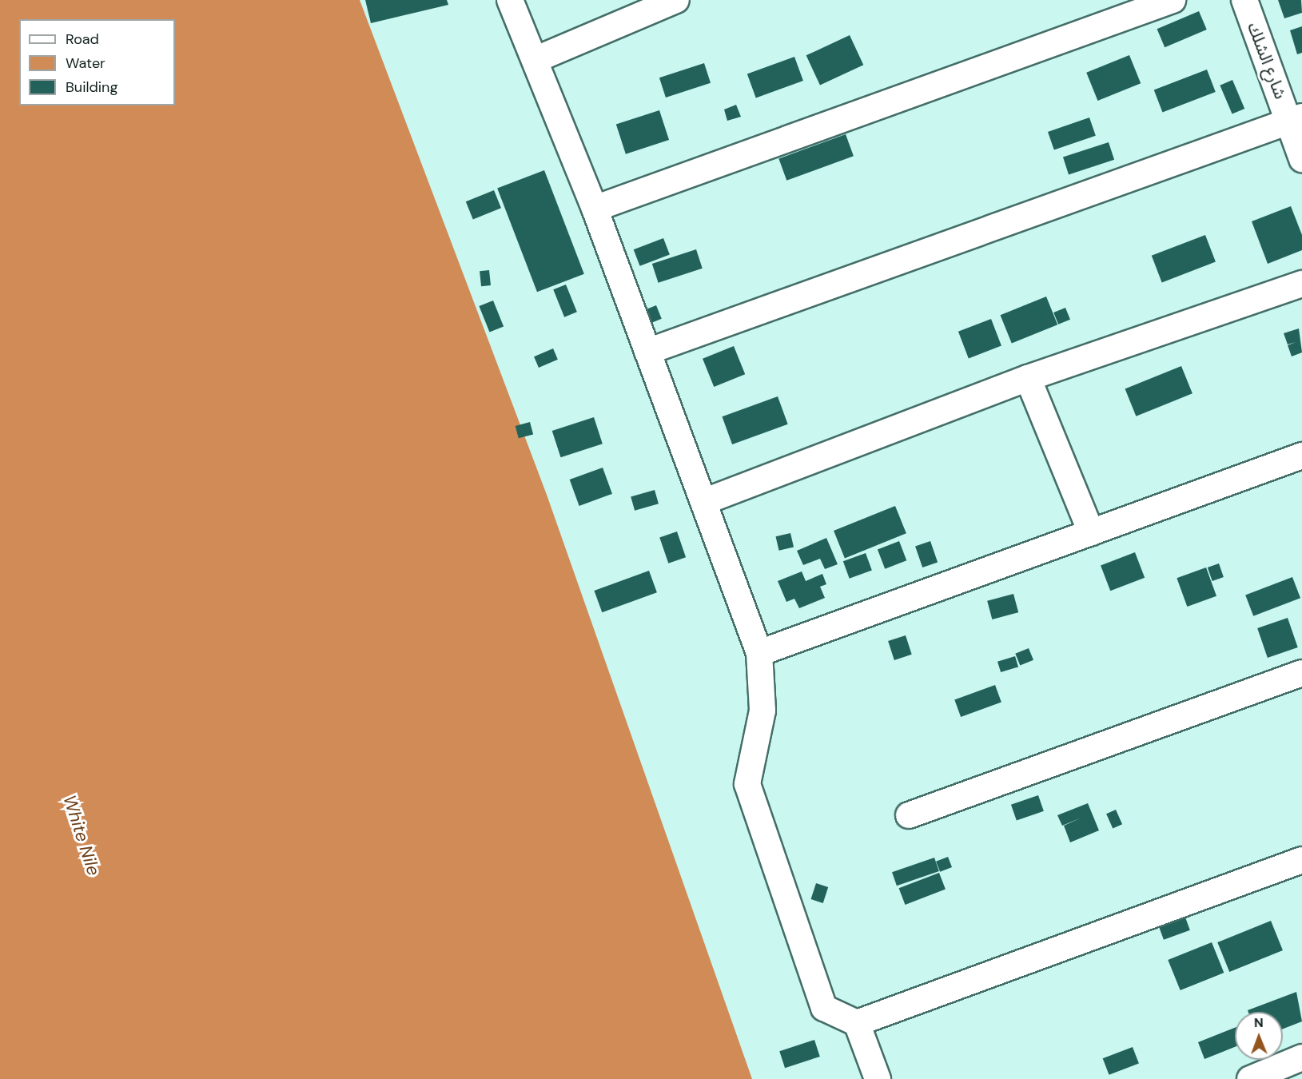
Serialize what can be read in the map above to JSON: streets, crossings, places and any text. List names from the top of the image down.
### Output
{
  "streets": {
    "street": ["شارع الشلك"]
  },
  "water": ["White Nile"],
  "legend": ["Road", "Water", "Building"],
  "north": "top"
}
